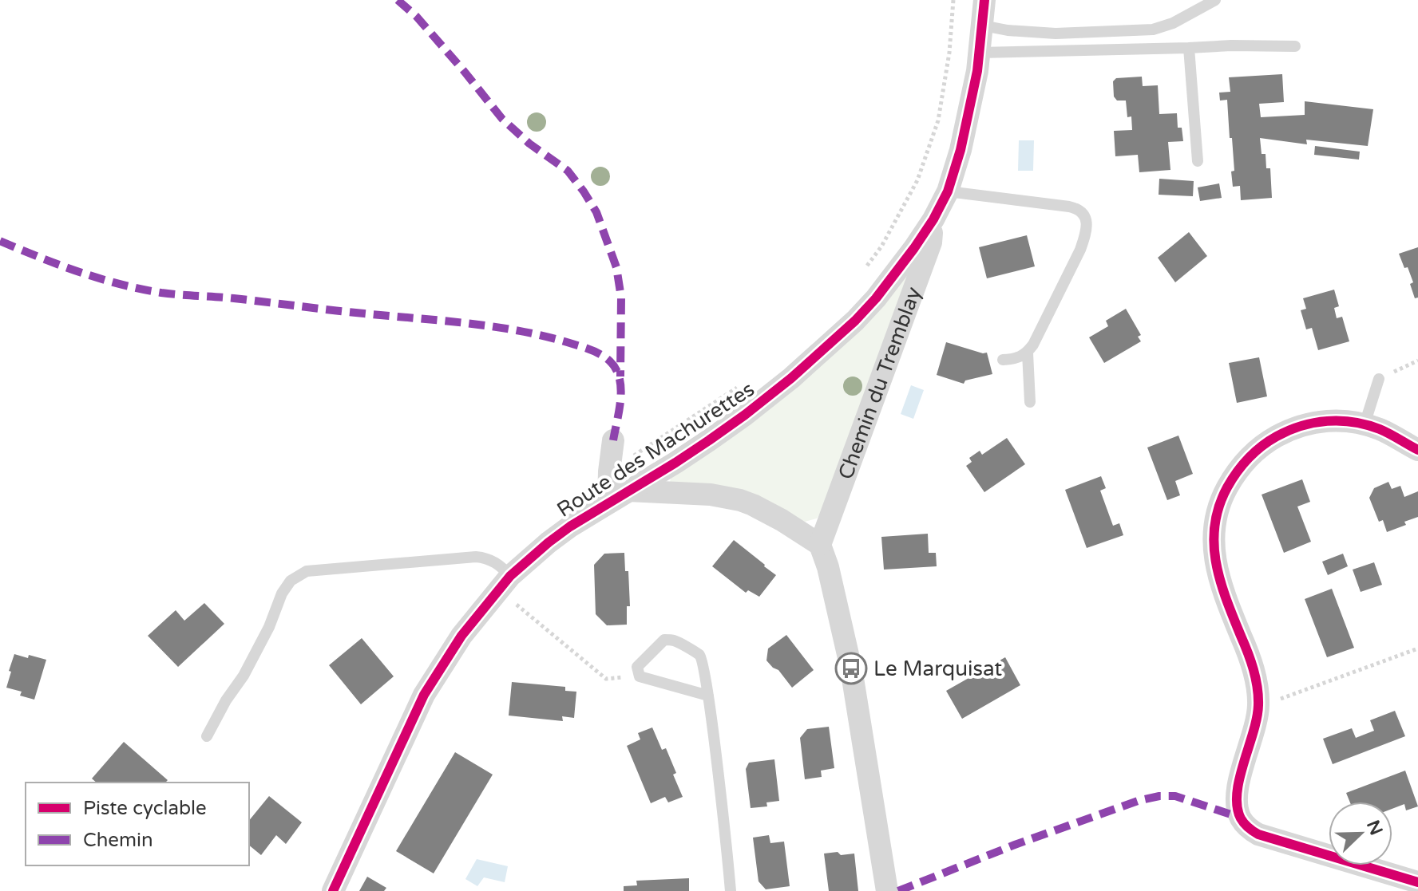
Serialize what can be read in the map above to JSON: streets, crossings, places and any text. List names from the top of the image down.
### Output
{
  "streets": {
    "street": ["Chemin du Tremblay", "Route des Machurettes"]
  },
  "crossings": [
    ["Chemin du Tremblay", "Route des Machurettes"]
  ],
  "places": {
    "bus stop": ["Le Marquisat"]
  },
  "legend": ["Piste cyclable", "Chemin"],
  "north": "top right"
}
